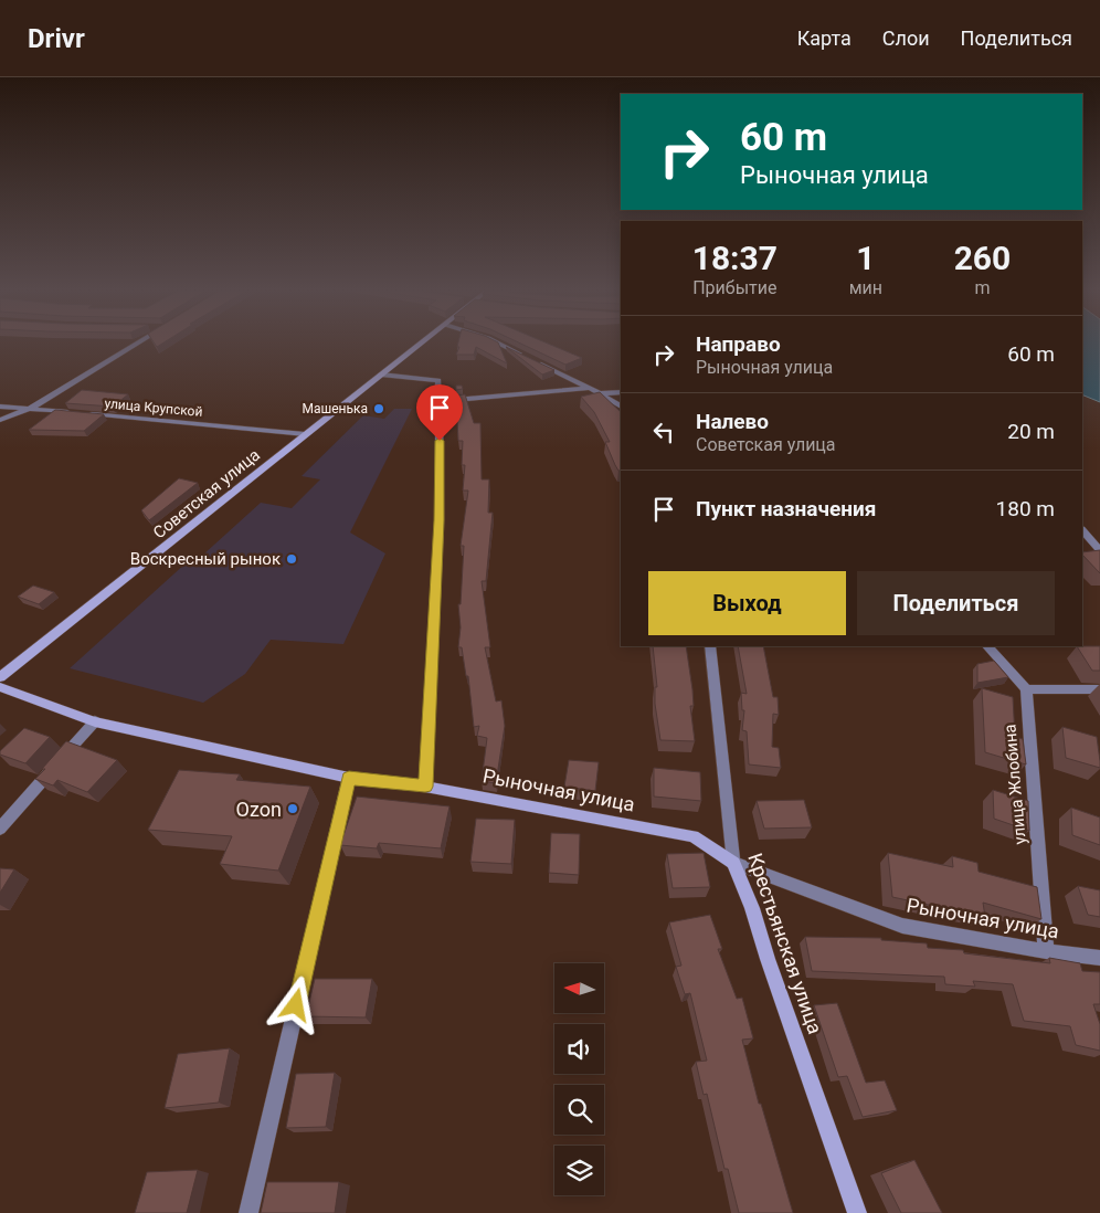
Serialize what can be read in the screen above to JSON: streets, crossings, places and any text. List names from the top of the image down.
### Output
{
  "streets": {
    "street": [
      "улица Крупской",
      "Советская улица",
      "улица Жлобина",
      "Рыночная улица",
      "Крестьянская улица"
    ]
  },
  "crossings": [
    ["улица Крупской", "Советская улица"],
    ["улица Жлобина", "Рыночная улица"],
    ["Рыночная улица", "Крестьянская улица"]
  ],
  "places": ["Машенька", "Воскресный рынок", "Ozon"],
  "north": "left",
  "page": {
    "header": "Drivr",
    "nav": ["Карта", "Слои", "Поделиться"],
    "turn": ["60 m", "Рыночная улица"],
    "eta": [
      "18:37",
      "Прибытие",
      "1",
      "мин",
      "260",
      "m"
    ],
    "list": [
      {
        "name": "Направо",
        "note": "Рыночная улица",
        "value": "60 m"
      },
      {
        "name": "Налево",
        "note": "Советская улица",
        "value": "20 m"
      },
      {
        "name": "Пункт назначения",
        "value": "180 m"
      }
    ],
    "buttons": ["Выход", "Поделиться"]
  }
}
